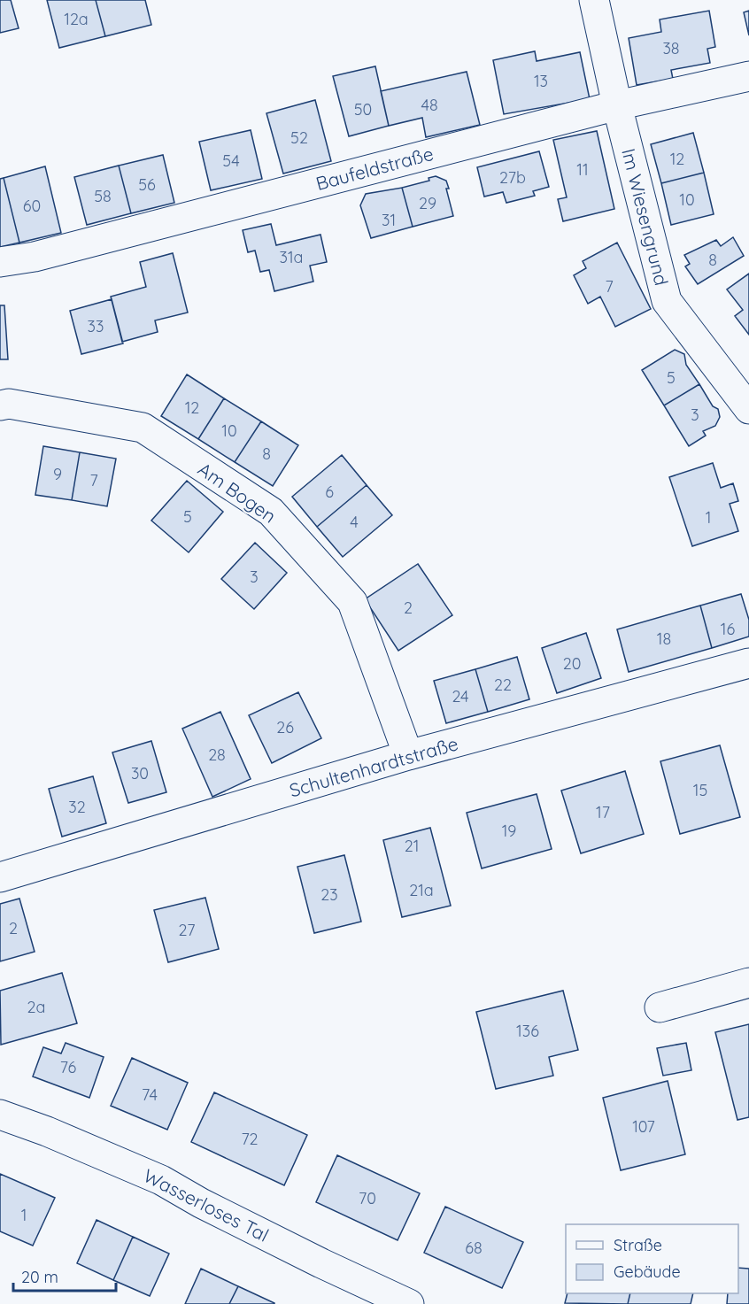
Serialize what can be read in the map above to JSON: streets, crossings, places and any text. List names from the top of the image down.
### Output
{
  "streets": {
    "street": [
      "Baufeldstraße",
      "Im Wiesengrund",
      "Am Bogen",
      "Schultenhardtstraße",
      "Wasserloses Tal"
    ]
  },
  "crossings": [
    ["Baufeldstraße", "Im Wiesengrund"],
    ["Am Bogen", "Schultenhardtstraße"]
  ],
  "house_numbers": [
    "12a",
    "38",
    "13",
    "48",
    "50",
    "52",
    "12",
    "54",
    "11",
    "27b",
    "56",
    "58",
    "10",
    "29",
    "60",
    "31",
    "31a",
    "8",
    "7",
    "33",
    "5",
    "12",
    "3",
    "10",
    "8",
    "9",
    "7",
    "6",
    "5",
    "1",
    "4",
    "3",
    "2",
    "16",
    "18",
    "20",
    "22",
    "24",
    "26",
    "28",
    "30",
    "15",
    "32",
    "17",
    "19",
    "21",
    "21a",
    "23",
    "2",
    "27",
    "2a",
    "136",
    "76",
    "74",
    "107",
    "72",
    "70",
    "1",
    "68"
  ],
  "legend": ["Straße", "Gebäude"],
  "scale_bar": "20 m"
}
